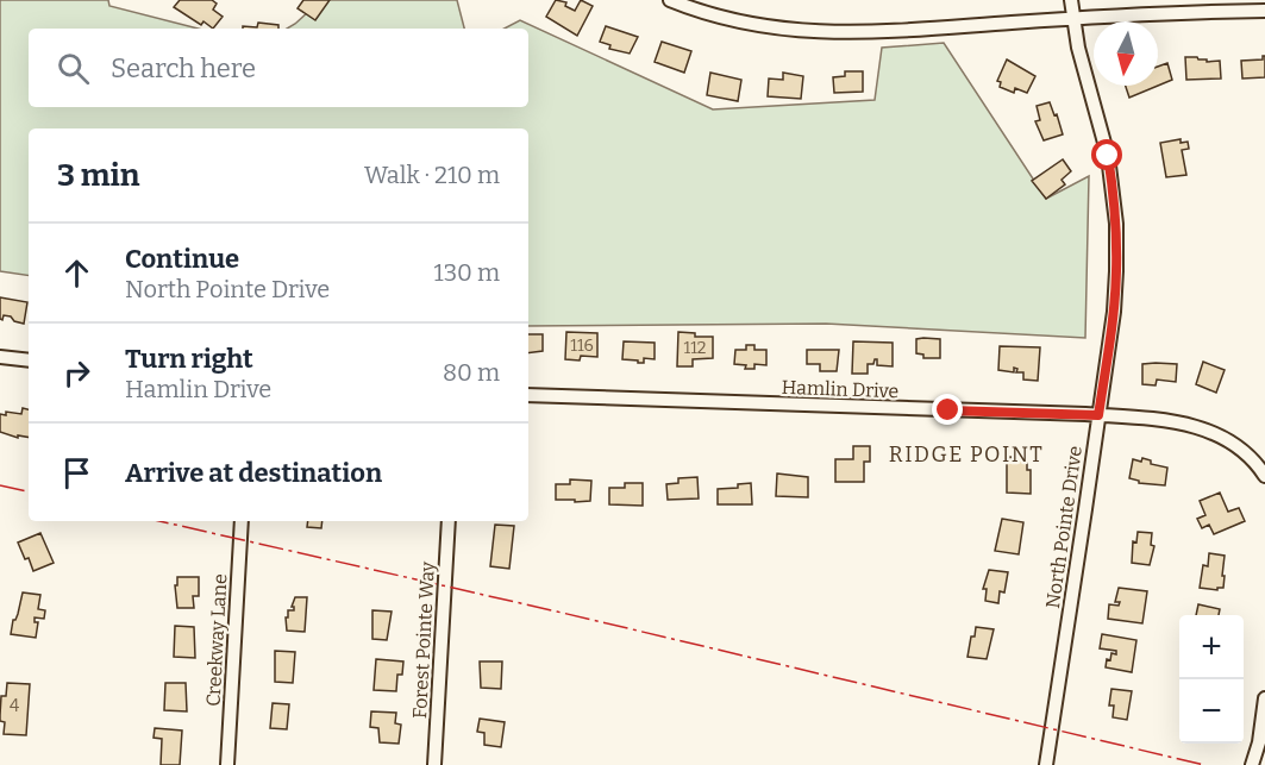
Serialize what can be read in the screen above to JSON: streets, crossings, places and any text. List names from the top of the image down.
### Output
{
  "streets": {
    "street": [
      "Hamlin Drive",
      "North Pointe Drive",
      "Creekway Lane",
      "Forest Pointe Way"
    ]
  },
  "crossings": [
    ["Hamlin Drive", "North Pointe Drive"]
  ],
  "districts": ["RIDGE POINT"],
  "house_numbers": ["116", "112", "4"],
  "north": "bottom",
  "page": {
    "search": "Search here",
    "heading": ["3 min", "Walk · 210 m"],
    "list": [
      ["Continue", "North Pointe Drive", "130 m"],
      ["Turn right", "Hamlin Drive", "80 m"],
      "Arrive at destination"
    ],
    "map_buttons": ["+", "−"]
  }
}
